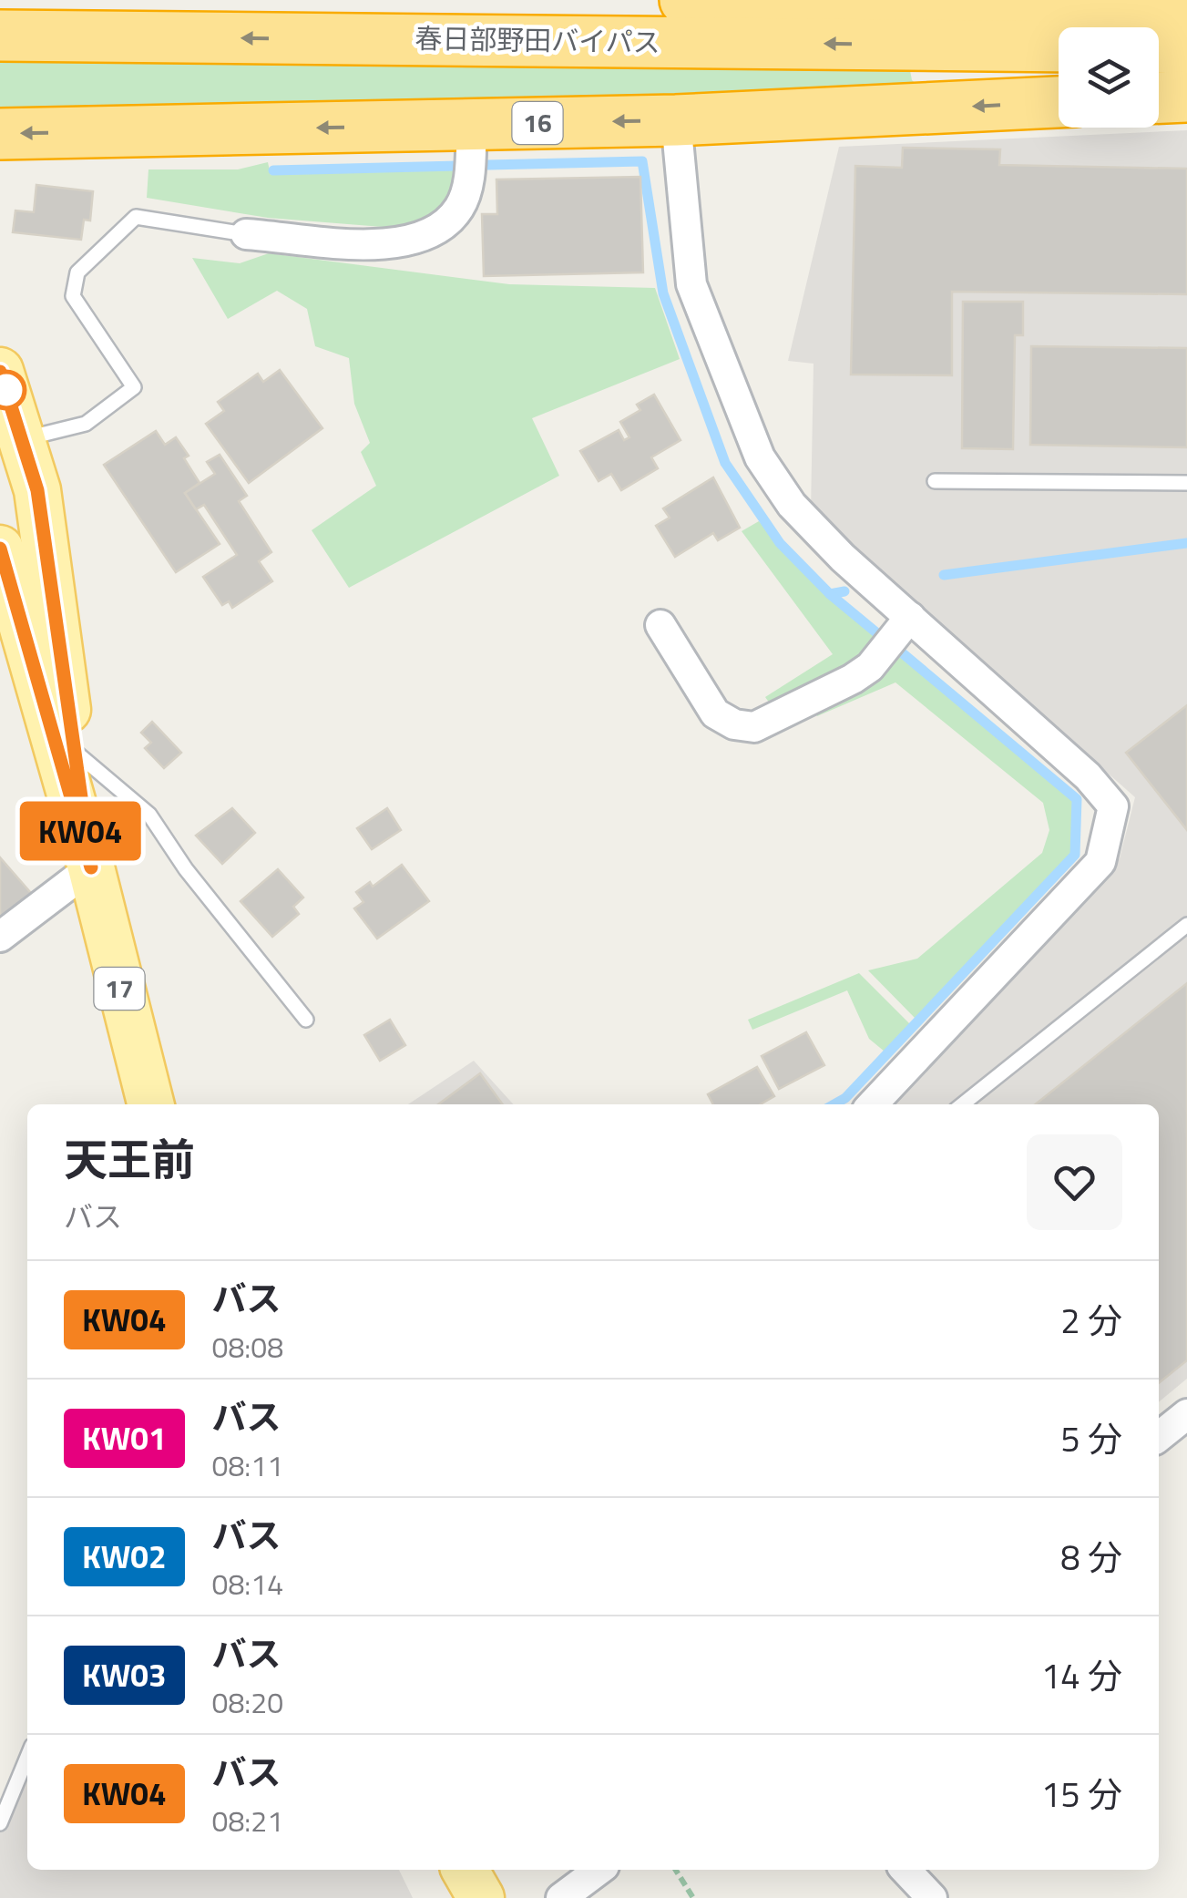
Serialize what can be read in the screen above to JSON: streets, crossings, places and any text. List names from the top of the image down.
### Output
{
  "streets": {
    "highway": ["春日部野田バイパス", "16"],
    "main road": ["17"]
  },
  "lines": ["bus line KW04"],
  "page": {
    "on_map": "KW04",
    "heading": ["天王前", "バス"],
    "list": [
      {
        "mark": "KW04",
        "name": "バス",
        "note": "08:08",
        "value": "2 分"
      },
      {
        "mark": "KW01",
        "name": "バス",
        "note": "08:11",
        "value": "5 分"
      },
      {
        "mark": "KW02",
        "name": "バス",
        "note": "08:14",
        "value": "8 分"
      },
      {
        "mark": "KW03",
        "name": "バス",
        "note": "08:20",
        "value": "14 分"
      },
      {
        "mark": "KW04",
        "name": "バス",
        "note": "08:21",
        "value": "15 分"
      }
    ]
  }
}
